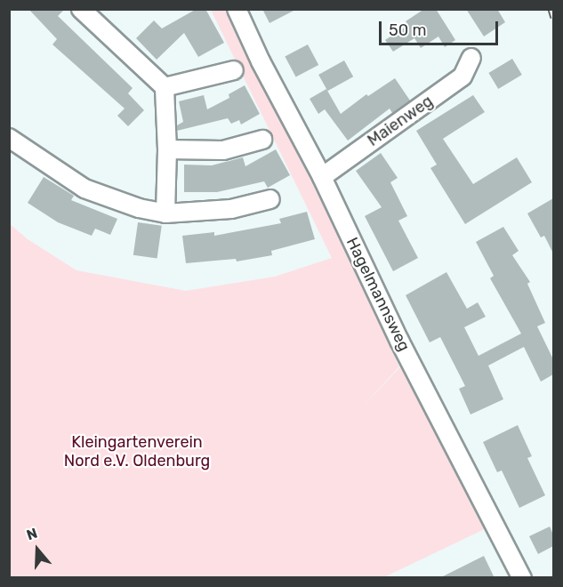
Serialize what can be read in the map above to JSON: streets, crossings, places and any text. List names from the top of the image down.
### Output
{
  "streets": {
    "street": ["Maienweg", "Hagelmannsweg"]
  },
  "crossings": [
    ["Maienweg", "Hagelmannsweg"]
  ],
  "parks": ["Kleingartenverein Nord e.V. Oldenburg"],
  "scale_bar": "50 m",
  "north": "top"
}
